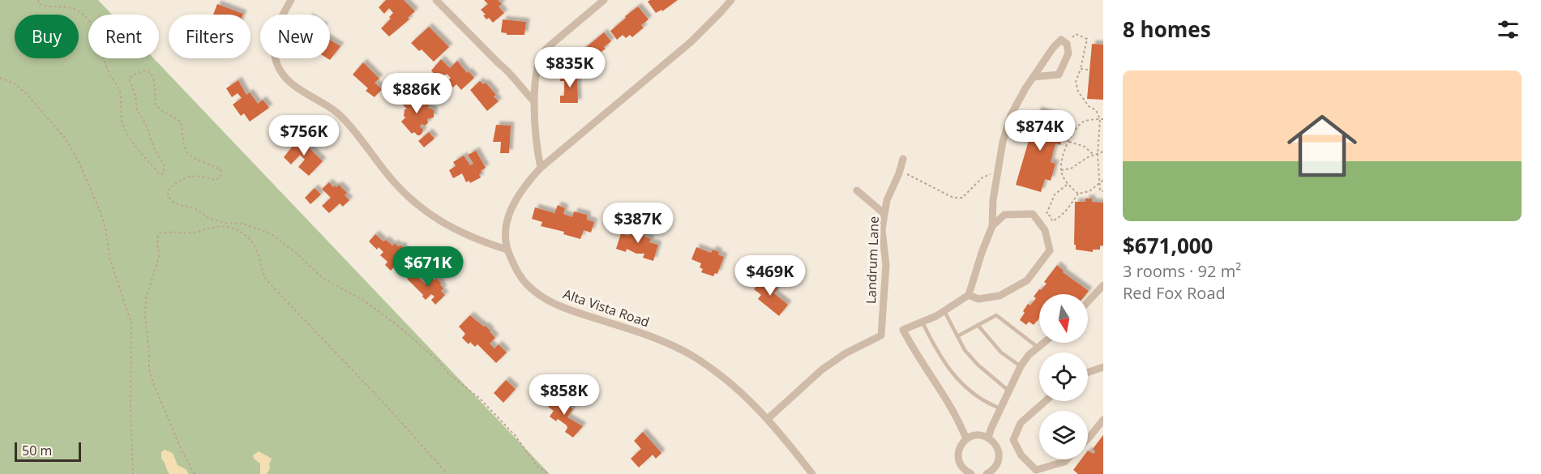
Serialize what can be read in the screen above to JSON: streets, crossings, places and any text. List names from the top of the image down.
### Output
{
  "streets": {
    "street": ["Landrum Lane", "Alta Vista Road"]
  },
  "crossings": [
    ["Landrum Lane", "Alta Vista Road"]
  ],
  "scale_bar": "50 m",
  "north": "bottom",
  "page": {
    "heading": "8 homes",
    "chip": [
      "Buy",
      "Rent",
      "Filters",
      "New"
    ],
    "price": [
      "$835K",
      "$886K",
      "$874K",
      "$756K",
      "$387K",
      "$671K",
      "$469K",
      "$858K"
    ],
    "list": [
      {
        "name": "$671,000",
        "note": "3 rooms · 92 m² · Red Fox Road"
      }
    ],
    "scale": "50 m"
  }
}
